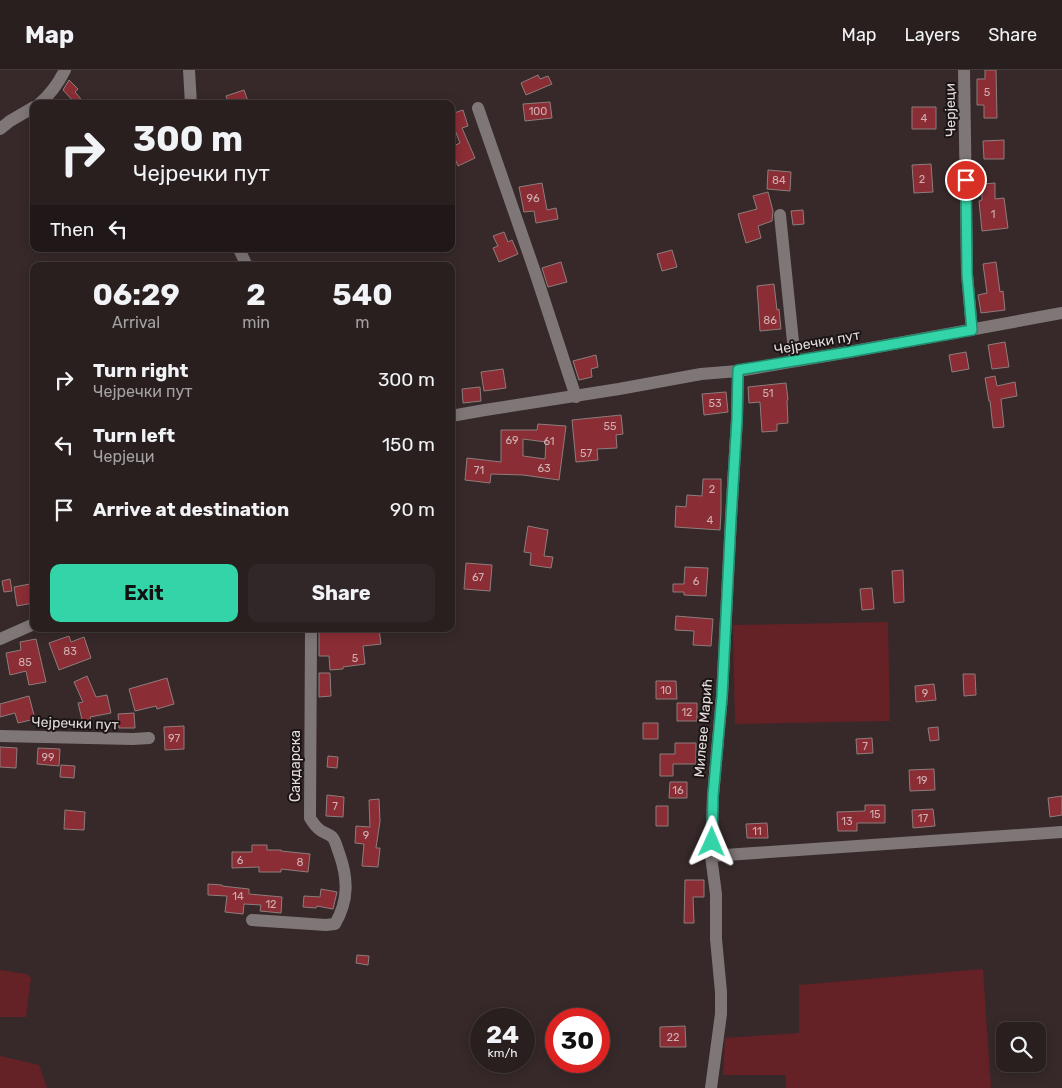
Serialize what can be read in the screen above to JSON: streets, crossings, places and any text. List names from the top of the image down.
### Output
{
  "streets": {
    "street": [
      "Черјеци",
      "Чејречки пут",
      "Милеве Мaрић",
      "Сакдарска"
    ]
  },
  "crossings": [
    ["Черјеци", "Чејречки пут"],
    ["Чејречки пут", "Милеве Мaрић"]
  ],
  "house_numbers": [
    "5",
    "100",
    "4",
    "2",
    "84",
    "96",
    "1",
    "86",
    "51",
    "53",
    "55",
    "69",
    "61",
    "57",
    "63",
    "71",
    "2",
    "4",
    "67",
    "6",
    "83",
    "5",
    "85",
    "10",
    "9",
    "12",
    "97",
    "7",
    "99",
    "19",
    "16",
    "7",
    "15",
    "17",
    "13",
    "11",
    "9",
    "6",
    "8",
    "14",
    "12",
    "22"
  ],
  "page": {
    "header": "Map",
    "nav": ["Map", "Layers", "Share"],
    "turn": ["300 m", "Чејречки пут"],
    "then": "Then",
    "eta": [
      "06:29",
      "Arrival",
      "2",
      "min",
      "540",
      "m"
    ],
    "list": [
      {
        "name": "Turn right",
        "note": "Чејречки пут",
        "value": "300 m"
      },
      {
        "name": "Turn left",
        "note": "Черјеци",
        "value": "150 m"
      },
      {
        "name": "Arrive at destination",
        "value": "90 m"
      }
    ],
    "buttons": ["Exit", "Share"],
    "speed": "24 km/h",
    "limit": "30"
  }
}
